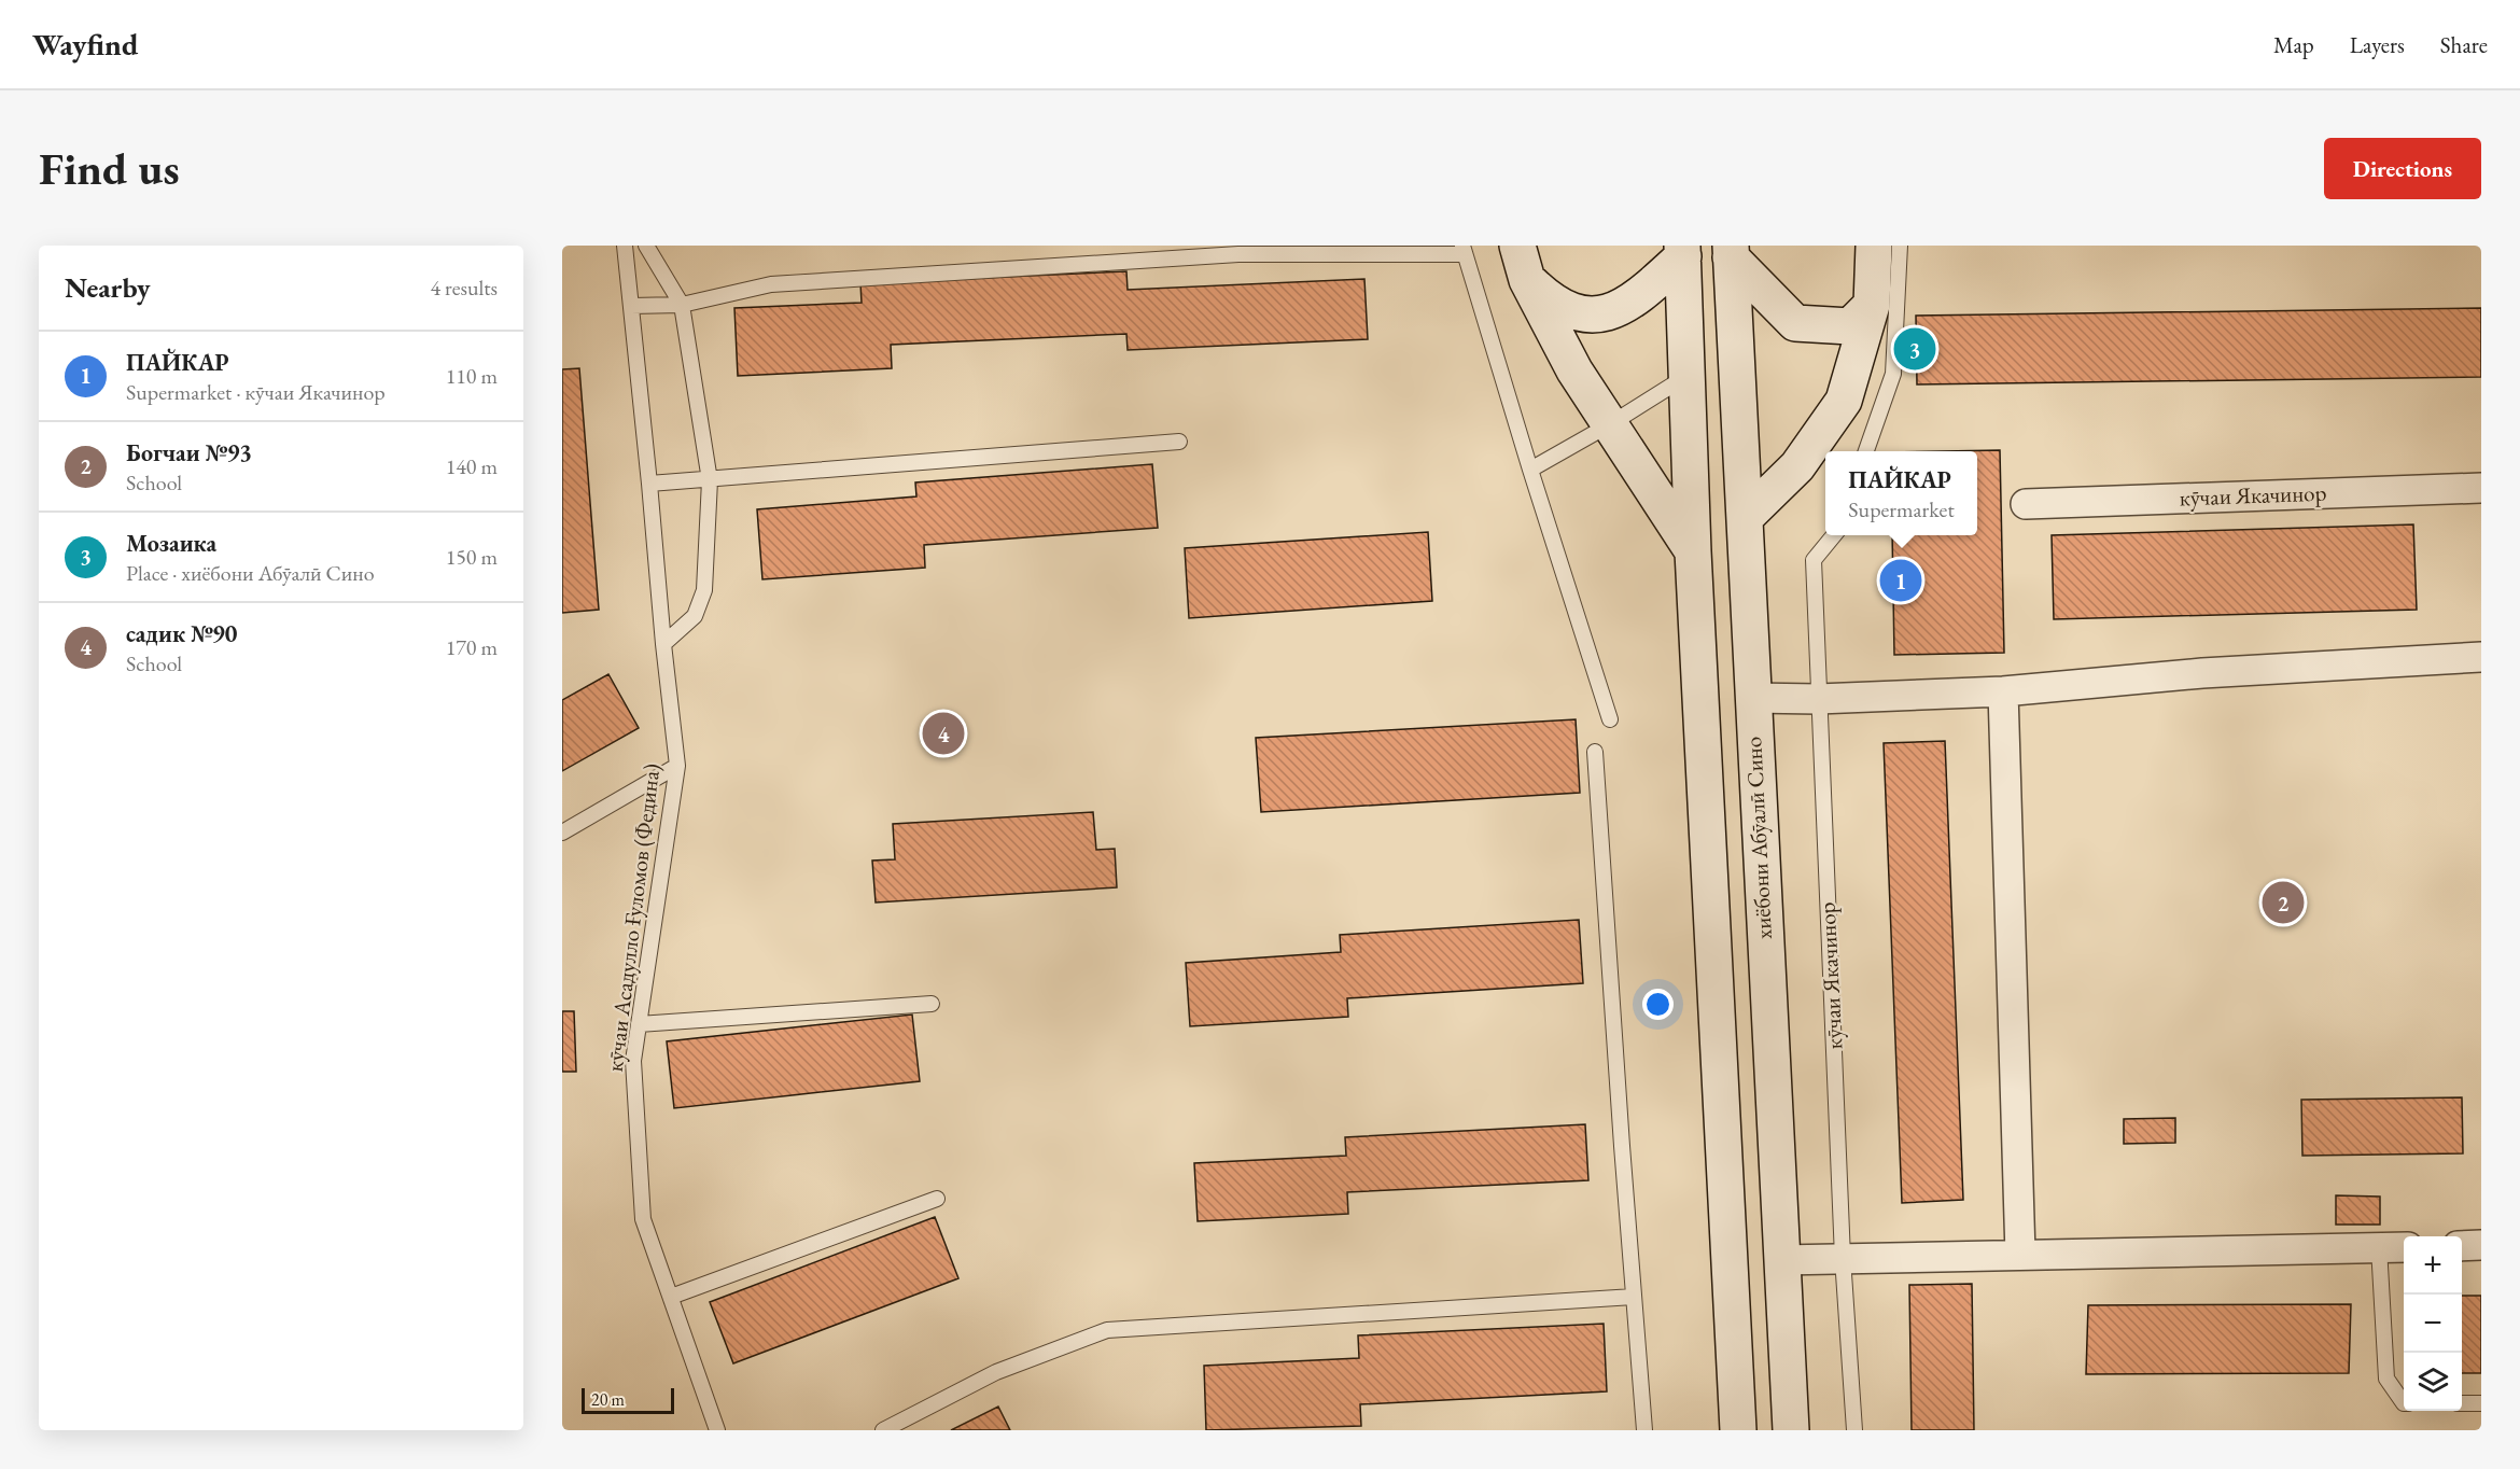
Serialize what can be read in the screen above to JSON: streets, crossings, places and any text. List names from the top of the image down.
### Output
{
  "streets": {
    "main road": ["хиёбони Абӯалӣ Сино"],
    "street": ["кӯчаи Якачинор"],
    "lane": ["кӯчаи Асадулло Ғуломов (Федина)"]
  },
  "scale_bar": "20 m",
  "page": {
    "header": "Wayfind",
    "nav": ["Map", "Layers", "Share"],
    "buttons": "Directions",
    "title": "Find us",
    "heading": ["Nearby", "4 results"],
    "pins": [
      "3",
      "1",
      "4",
      "2"
    ],
    "list": [
      {
        "mark": "1",
        "name": "ПАЙКАР",
        "note": "Supermarket · кӯчаи Якачинор",
        "value": "110 m"
      },
      {
        "mark": "2",
        "name": "Богчаи №93",
        "note": "School",
        "value": "140 m"
      },
      {
        "mark": "3",
        "name": "Мозаика",
        "note": "Place · хиёбони Абӯалӣ Сино",
        "value": "150 m"
      },
      {
        "mark": "4",
        "name": "садик №90",
        "note": "School",
        "value": "170 m"
      }
    ],
    "popup": ["ПАЙКАР", "Supermarket"],
    "map_buttons": ["+", "−"],
    "scale": "20 m"
  }
}
